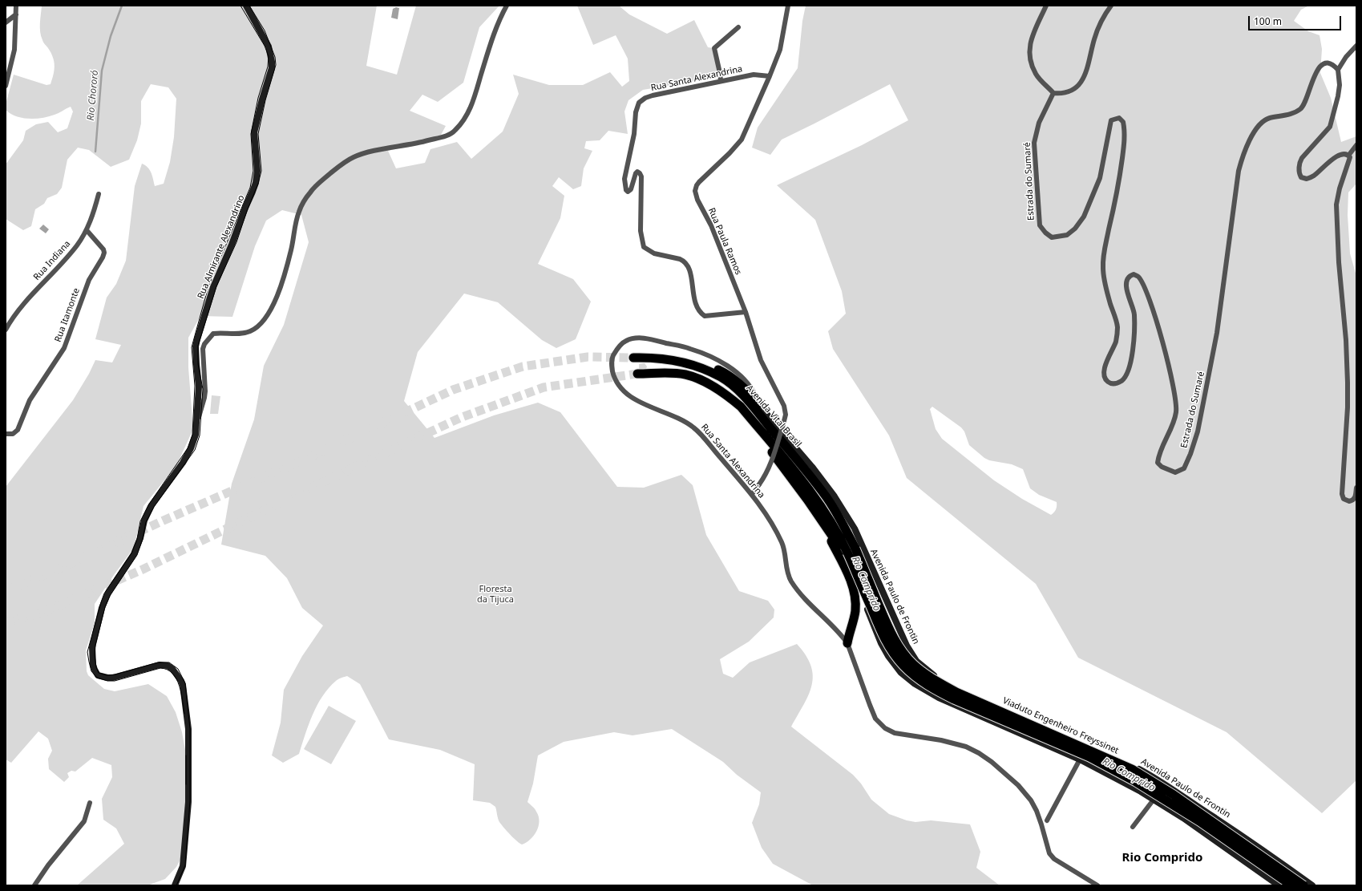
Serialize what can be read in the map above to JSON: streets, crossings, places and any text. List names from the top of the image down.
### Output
{
  "streets": {
    "highway": ["Avenida Vital Brasil", "Viaduto Engenheiro Freyssinet"],
    "main road": ["Rua Almirante Alexandrino", "Avenida Paulo de Frontin"],
    "street": [
      "Rua Santa Alexandrina",
      "Estrada do Sumaré",
      "Rua Paula Ramos",
      "Rua Indiana",
      "Rua Itamonte"
    ]
  },
  "crossings": [
    ["Rua Santa Alexandrina", "Rua Paula Ramos"],
    ["Rua Santa Alexandrina", "Avenida Paulo de Frontin"],
    ["Rua Indiana", "Rua Itamonte"],
    ["Avenida Vital Brasil", "Viaduto Engenheiro Freyssinet"]
  ],
  "districts": ["Rio Comprido"],
  "water": ["Rio Chororó", "Rio Comprido"],
  "parks": ["Floresta da Tijuca"],
  "scale_bar": "100 m"
}
